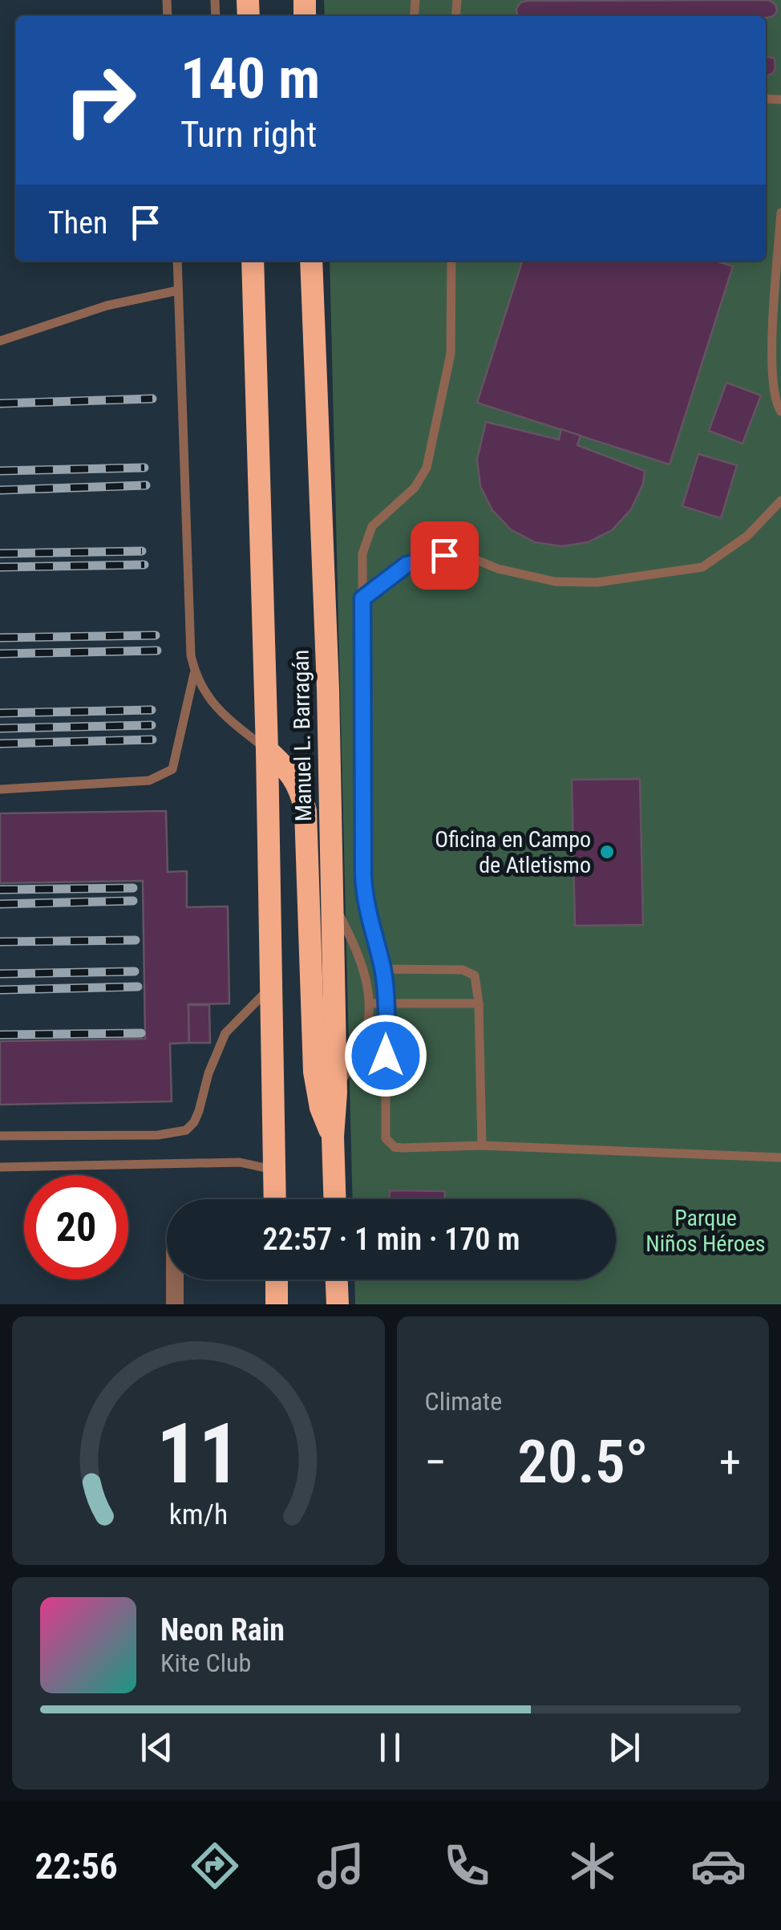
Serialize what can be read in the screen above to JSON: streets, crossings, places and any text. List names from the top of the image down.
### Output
{
  "streets": {
    "highway": ["Manuel L. Barragán"]
  },
  "parks": ["Parque Niños Héroes"],
  "places": ["Oficina en Campo de Atletismo"],
  "page": {
    "turn": ["140 m", "Turn right"],
    "then": "Then",
    "limit": "20",
    "trip": "22:57 · 1 min · 170 m",
    "tile": "Climate",
    "heat": ["−", "20.5°", "+"],
    "song": ["Neon Rain", "Kite Club"],
    "tabs": "22:56",
    "gauge": ["11", "km/h"]
  }
}
